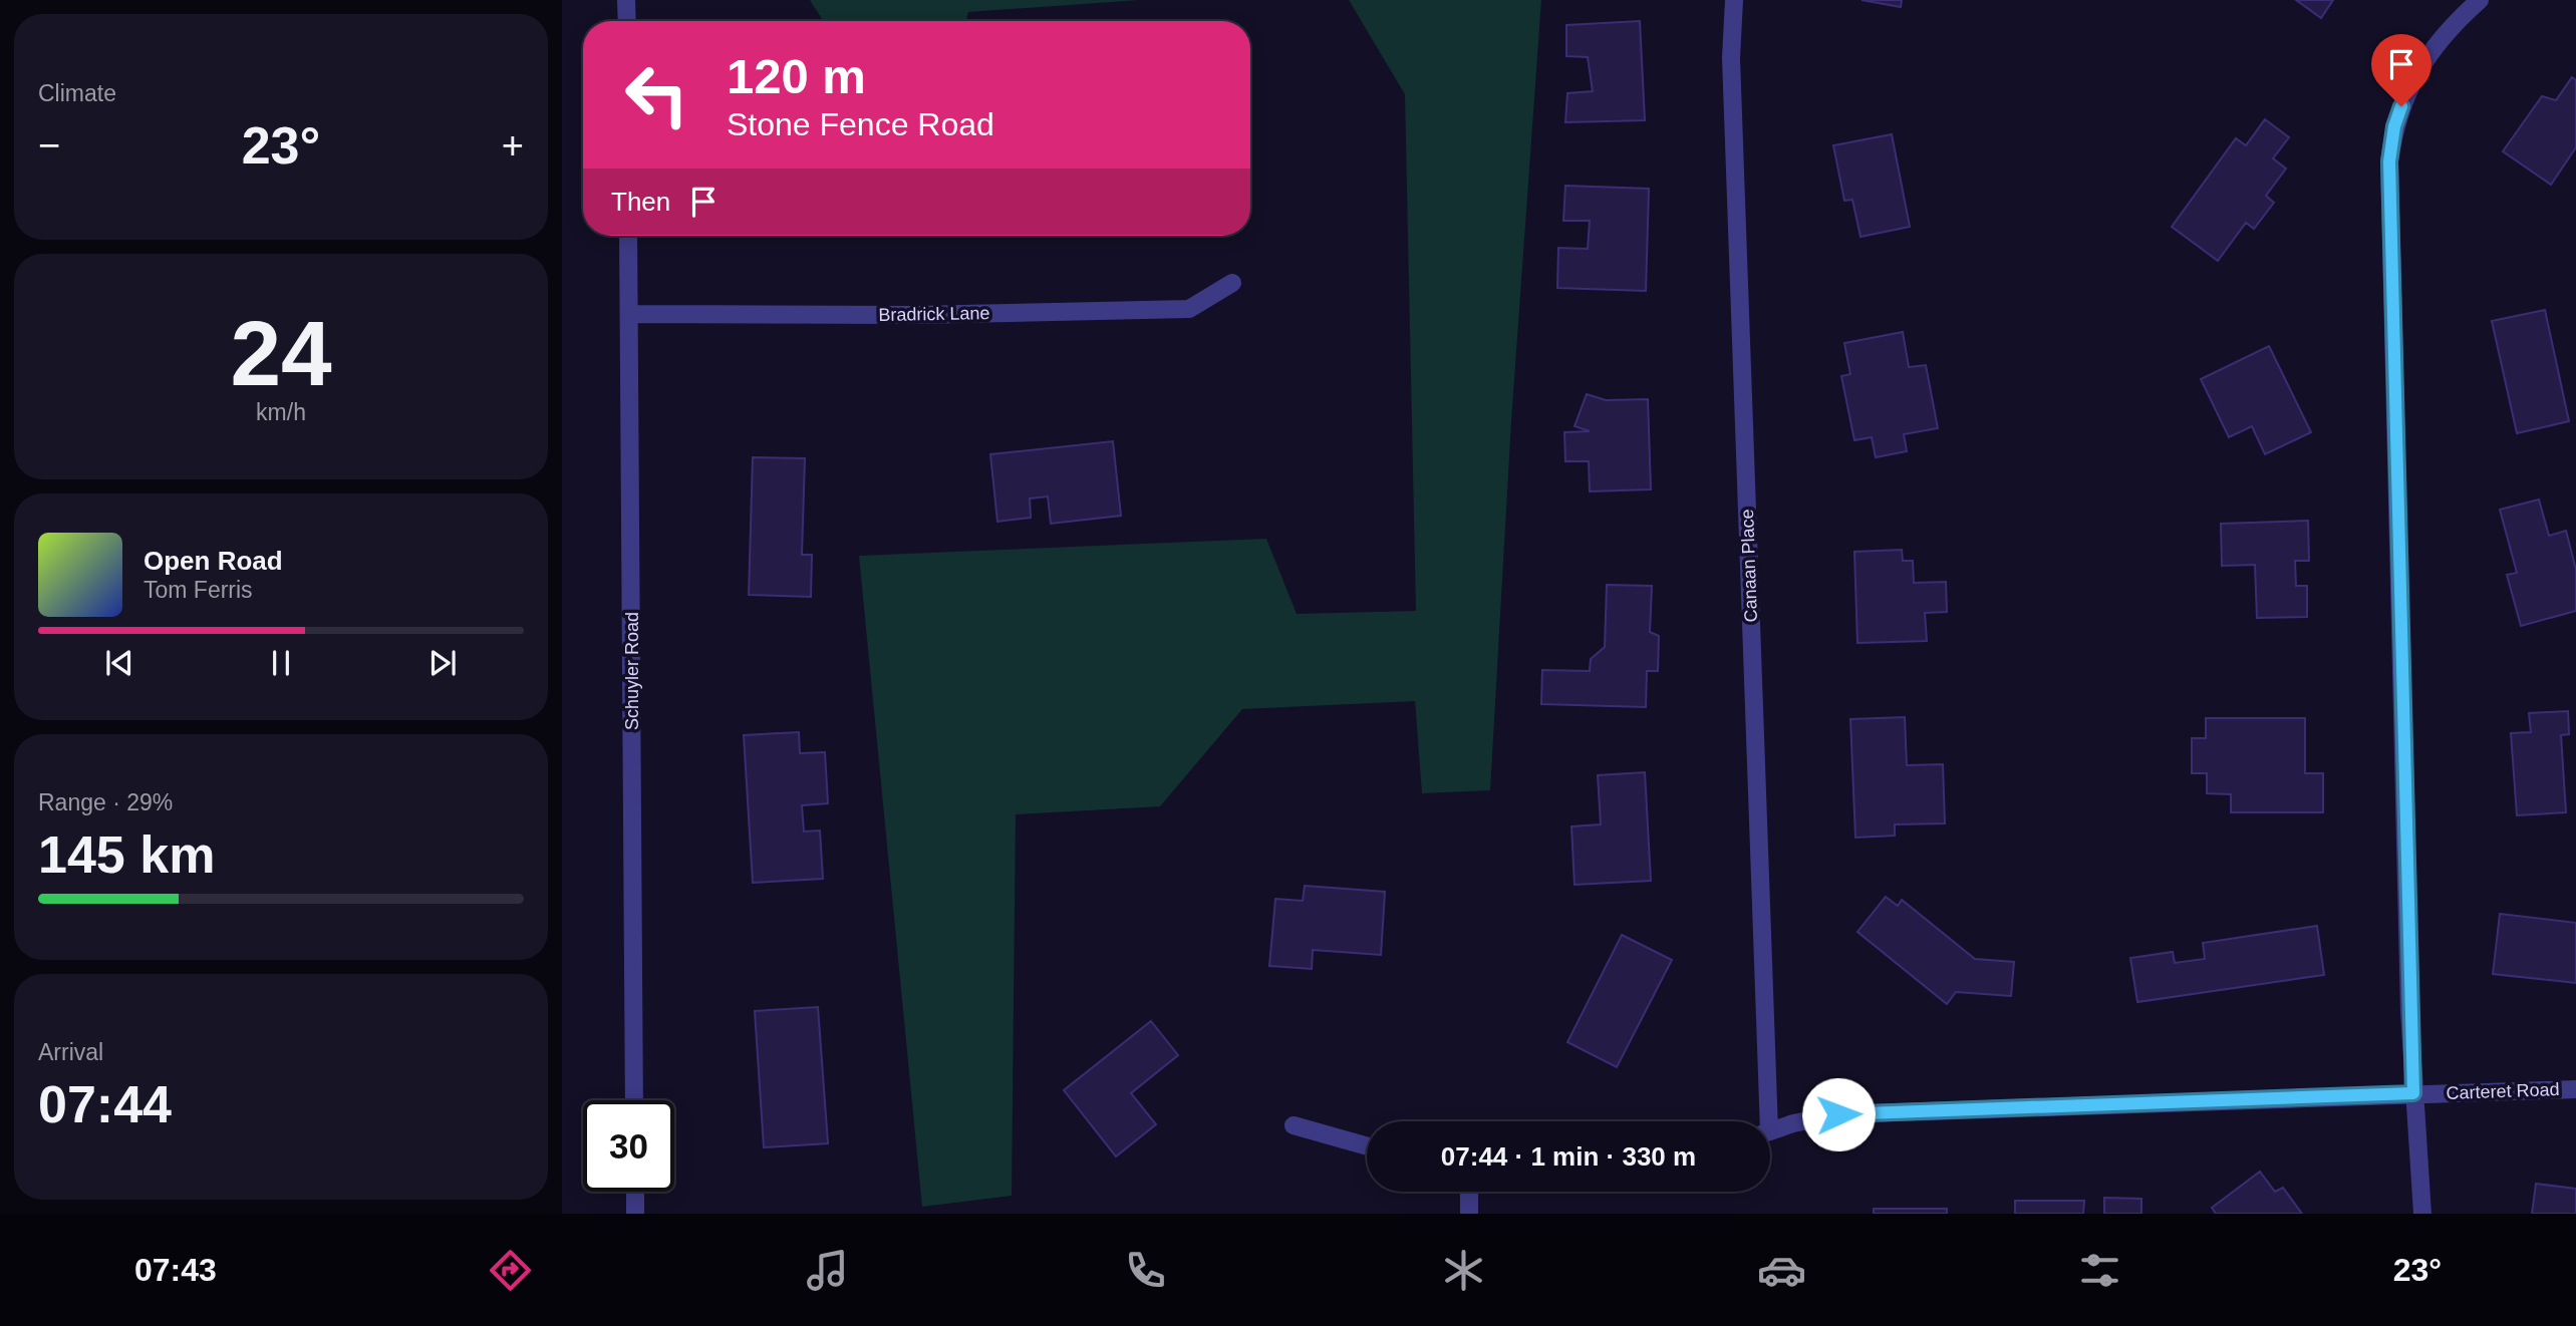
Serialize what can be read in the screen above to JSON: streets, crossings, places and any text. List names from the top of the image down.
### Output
{
  "streets": {
    "street": [
      "Bradrick Lane",
      "Canaan Place",
      "Schuyler Road",
      "Carteret Road"
    ]
  },
  "crossings": [
    ["Bradrick Lane", "Schuyler Road"]
  ],
  "page": {
    "tile": [
      "Climate",
      ["24", "km/h"],
      ["Range · 29%", "145 km"],
      ["Arrival", "07:44"]
    ],
    "turn": ["120 m", "Stone Fence Road"],
    "heat": ["−", "23°", "+"],
    "then": "Then",
    "song": ["Open Road", "Tom Ferris"],
    "limit": "30",
    "trip": "07:44 · 1 min · 330 m",
    "tabs": ["07:43", "23°"]
  }
}
